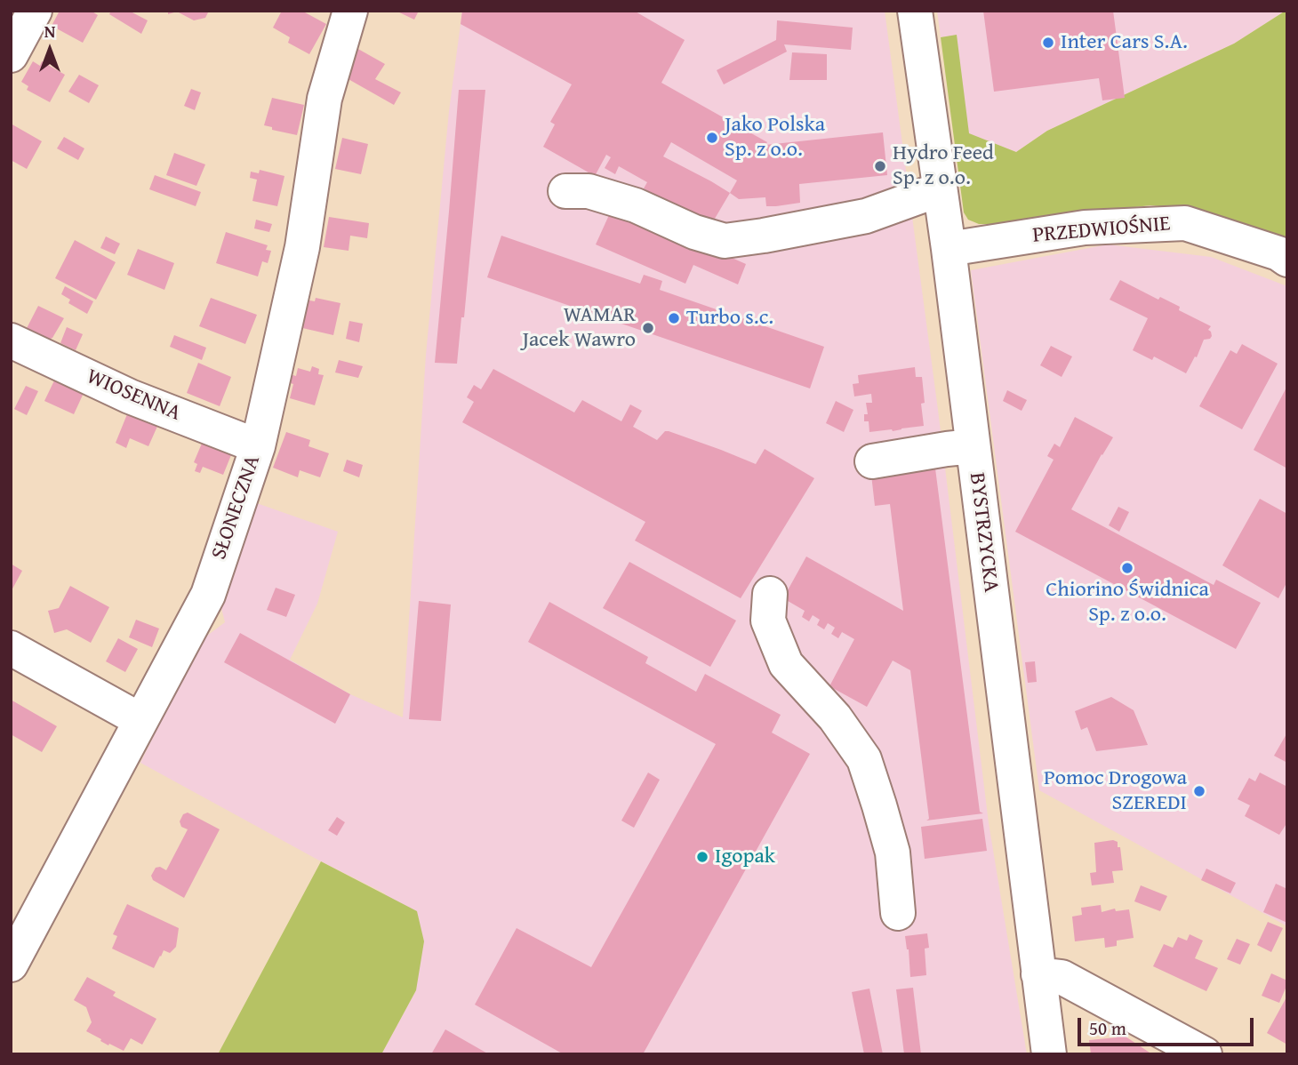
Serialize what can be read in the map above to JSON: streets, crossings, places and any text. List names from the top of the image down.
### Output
{
  "streets": {
    "street": [
      "PRZEDWIOŚNIE",
      "WIOSENNA",
      "SŁONECZNA",
      "BYSTRZYCKA"
    ]
  },
  "crossings": [
    ["PRZEDWIOŚNIE", "BYSTRZYCKA"],
    ["WIOSENNA", "SŁONECZNA"]
  ],
  "places": [
    "Inter Cars S.A.",
    "Jako Polska Sp. z o.o.",
    "Hydro Feed Sp. z o.o.",
    "Turbo s.c.",
    "WAMAR Jacek Wawro",
    "Chiorino Świdnica Sp. z o.o.",
    "Pomoc Drogowa SZEREDI",
    "Igopak"
  ],
  "scale_bar": "50 m",
  "north": "top"
}
